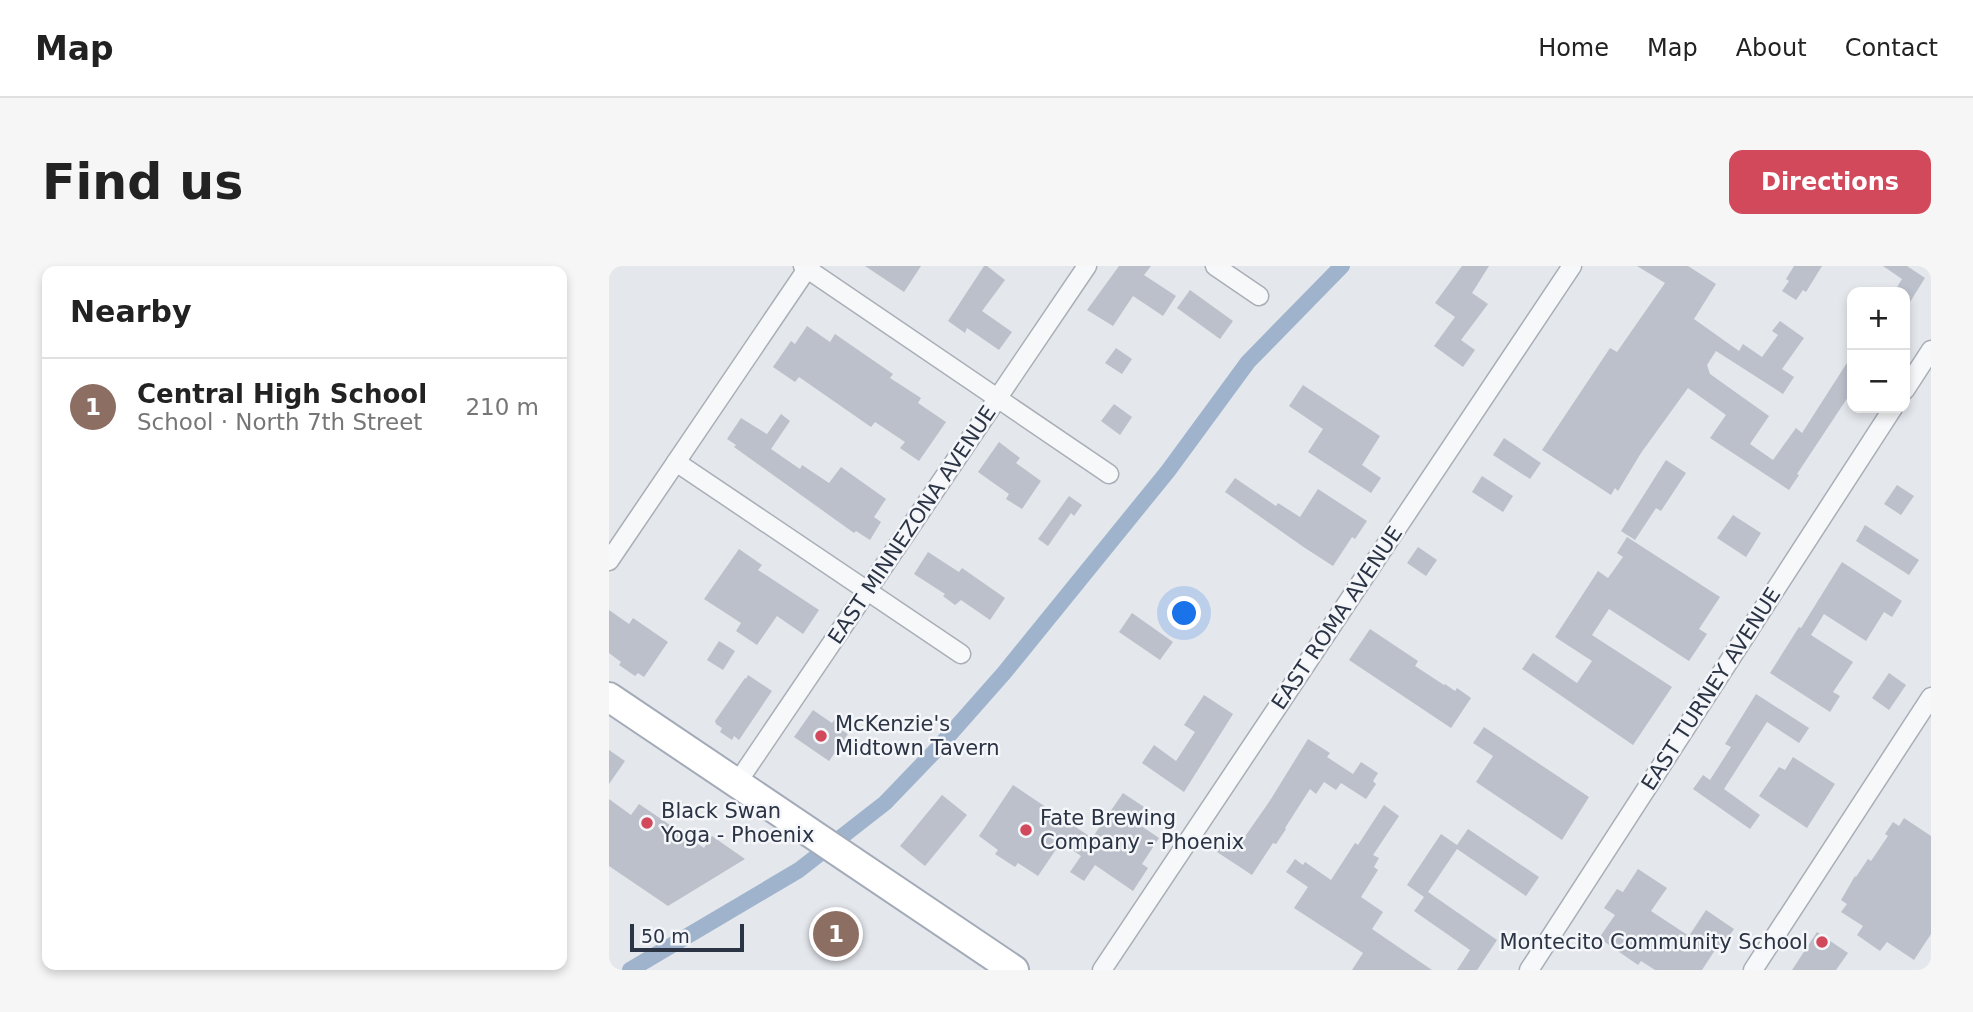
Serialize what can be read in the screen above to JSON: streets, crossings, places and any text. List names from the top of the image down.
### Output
{
  "streets": {
    "street": ["EAST MINNEZONA AVENUE", "EAST ROMA AVENUE", "EAST TURNEY AVENUE"]
  },
  "places": [
    "McKenzie's Midtown Tavern",
    "Black Swan Yoga - Phoenix",
    "Fate Brewing Company - Phoenix",
    "Montecito Community School"
  ],
  "scale_bar": "50 m",
  "page": {
    "header": "Map",
    "nav": [
      "Home",
      "Map",
      "About",
      "Contact"
    ],
    "buttons": "Directions",
    "title": "Find us",
    "heading": "Nearby",
    "map_buttons": ["+", "−"],
    "list": [
      {
        "mark": "1",
        "name": "Central High School",
        "note": "School · North 7th Street",
        "value": "210 m"
      }
    ],
    "pins": "1",
    "scale": "50 m"
  }
}
